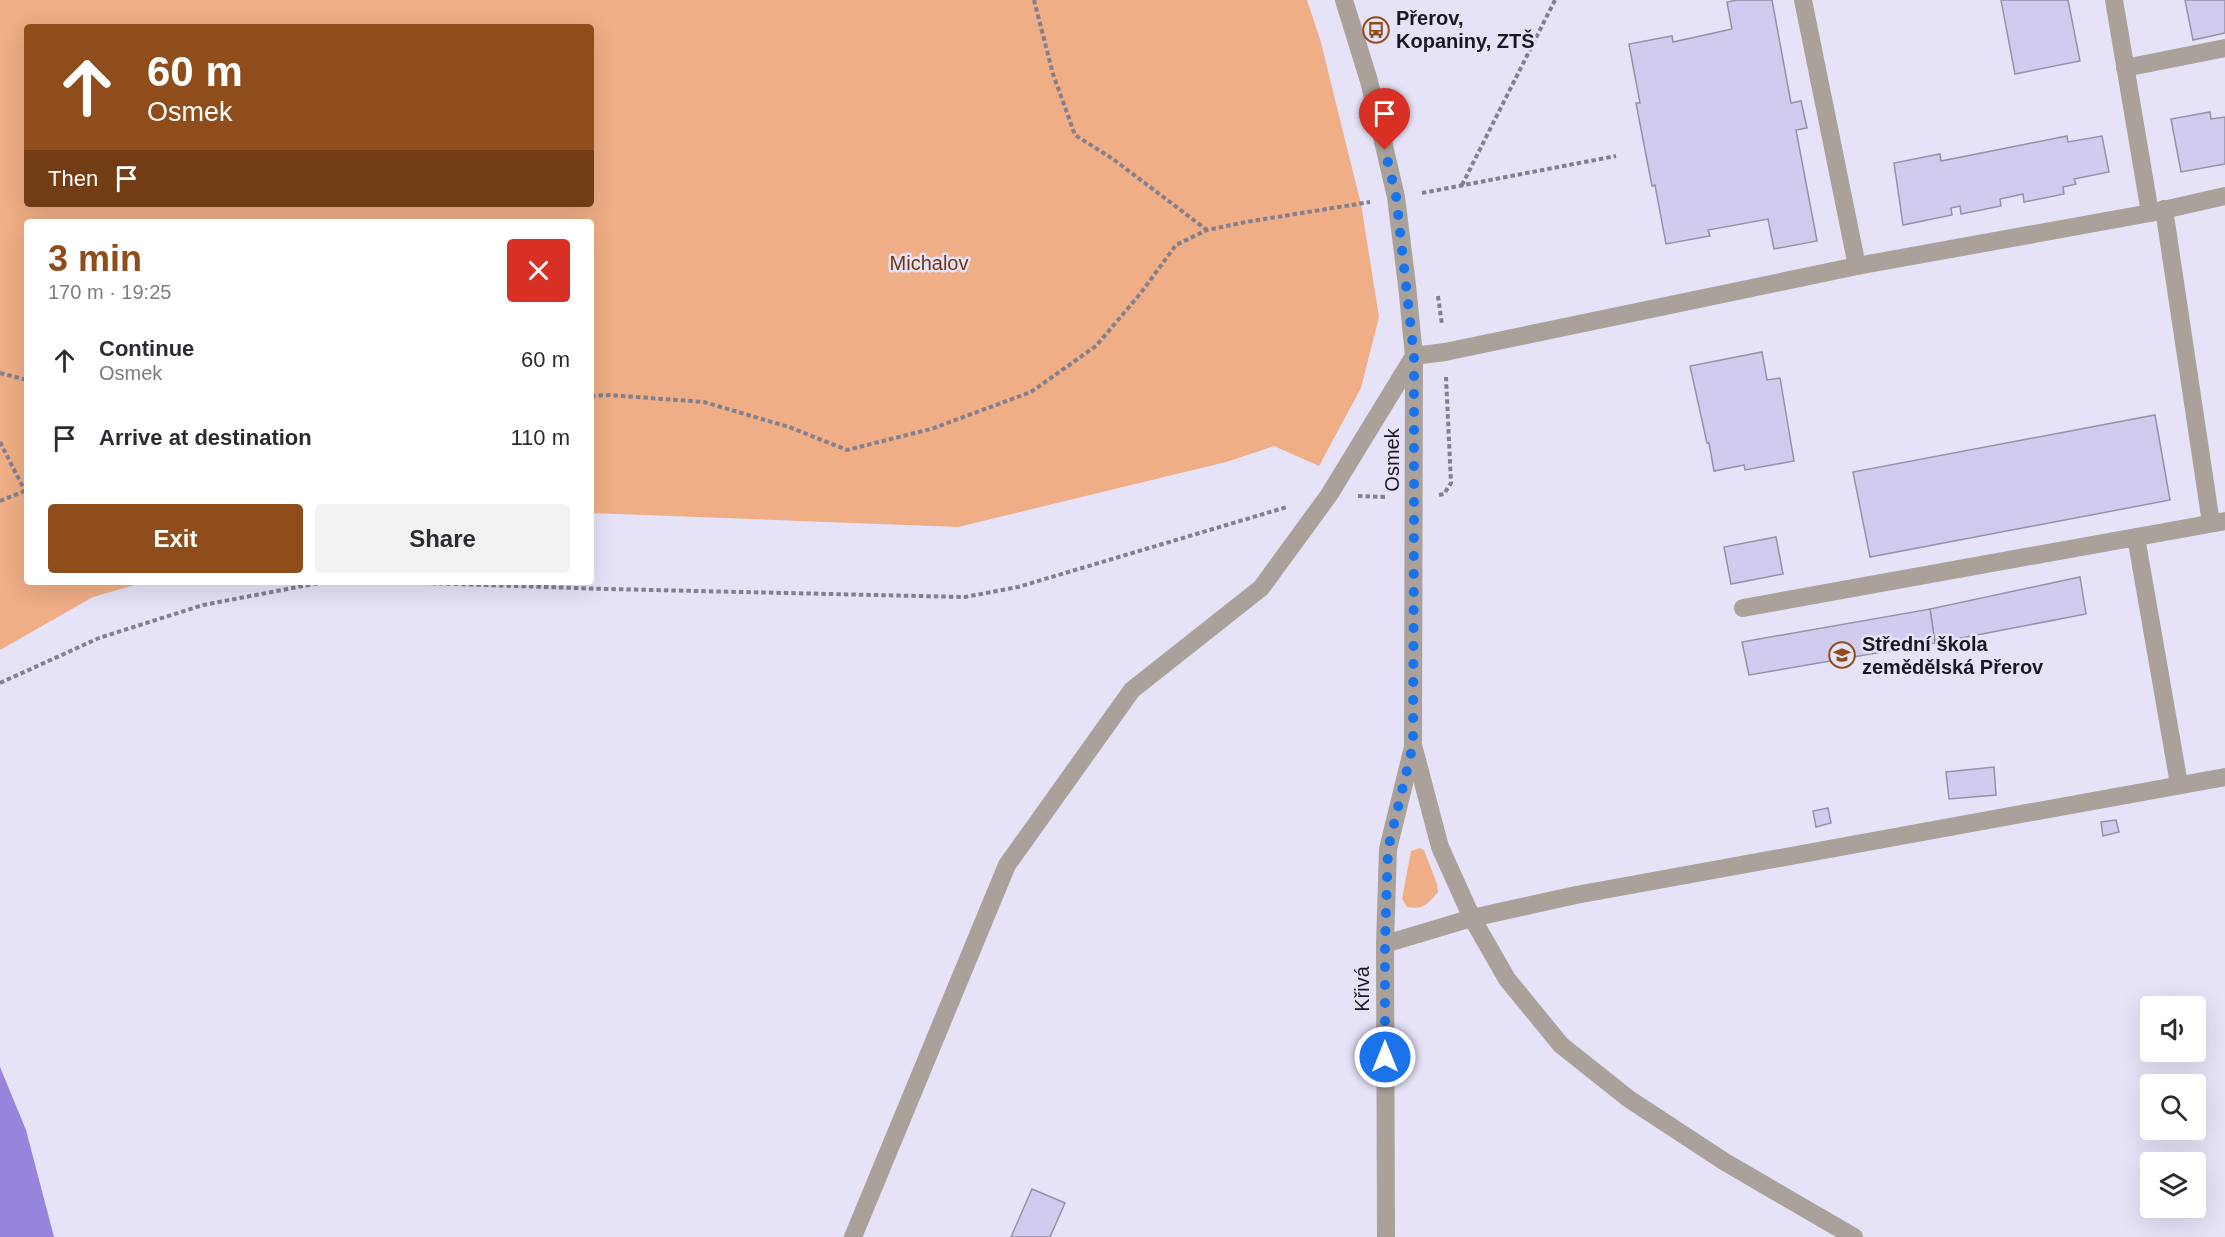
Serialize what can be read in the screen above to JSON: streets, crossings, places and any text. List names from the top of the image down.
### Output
{
  "streets": {
    "street": ["Osmek", "Křivá"]
  },
  "crossings": [
    ["Osmek", "Křivá"]
  ],
  "parks": ["Michalov"],
  "places": {
    "bus stop": ["Přerov, Kopaniny, ZTŠ"],
    "school or university": ["Střední škola zemědělská Přerov"]
  },
  "page": {
    "turn": ["60 m", "Osmek"],
    "then": "Then",
    "heading": ["3 min", "170 m · 19:25"],
    "list": [
      {
        "name": "Continue",
        "note": "Osmek",
        "value": "60 m"
      },
      {
        "name": "Arrive at destination",
        "value": "110 m"
      }
    ],
    "buttons": ["Exit", "Share"]
  }
}
